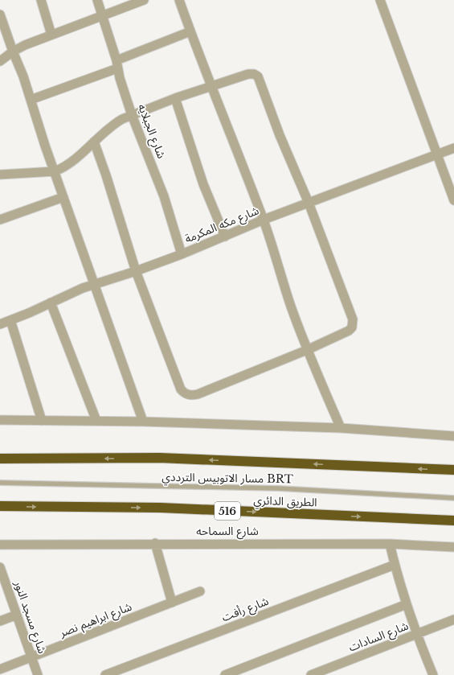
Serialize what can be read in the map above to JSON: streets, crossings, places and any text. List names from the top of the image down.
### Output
{
  "streets": {
    "highway": ["الطريق الدائري", "516"],
    "street": [
      "شارع الجبلايه",
      "شارع مكه المكرمة",
      "شارع السماحه",
      "شارع رأفت",
      "شارع مسجد النور",
      "شارع ابراهيم نصر",
      "شارع السادات"
    ],
    "lane": ["مسار الاتوبيس الترددي BRT"]
  },
  "crossings": [
    ["شارع الجبلايه", "شارع مكه المكرمة"],
    ["شارع مسجد النور", "شارع ابراهيم نصر"]
  ]
}
